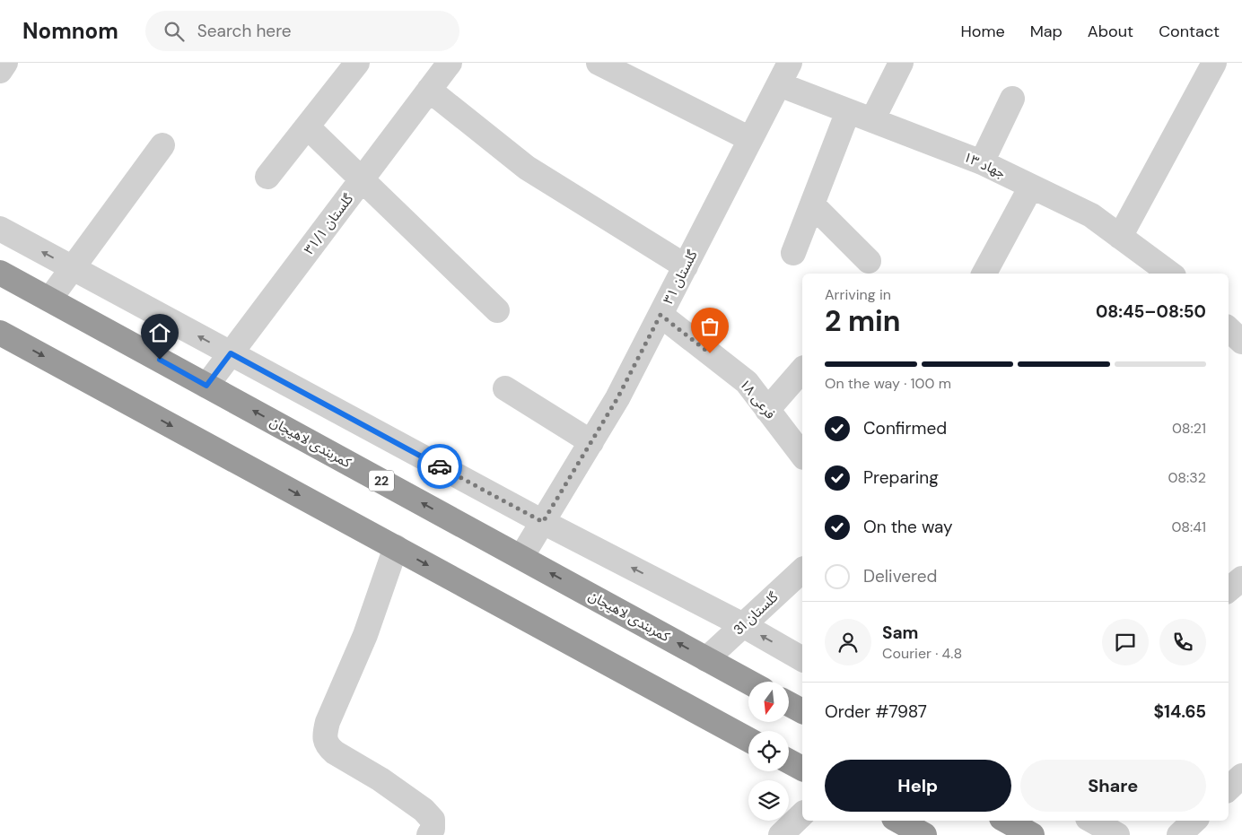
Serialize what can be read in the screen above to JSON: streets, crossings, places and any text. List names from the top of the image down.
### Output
{
  "streets": {
    "highway": ["کمربندی لاهیجان", "22"],
    "street": [
      "جهاد ۱۳",
      "گلستان ۳۱/۱",
      "گلستان ۳۱",
      "فرعی ۱۸",
      "گلستان 31"
    ]
  },
  "crossings": [
    ["جهاد ۱۳", "گلستان ۳۱"],
    ["گلستان ۳۱/۱", "کمربندی لاهیجان"],
    ["گلستان ۳۱", "فرعی ۱۸"],
    ["گلستان ۳۱", "کمربندی لاهیجان"],
    ["کمربندی لاهیجان", "گلستان 31"]
  ],
  "north": "bottom",
  "page": {
    "header": "Nomnom",
    "search": "Search here",
    "nav": [
      "Home",
      "Map",
      "About",
      "Contact"
    ],
    "heading": ["2 min", "Arriving in", "08:45–08:50"],
    "panel": [
      "Sam",
      "Courier · 4.8",
      "Order #7987",
      "$14.65"
    ],
    "bar": "On the way · 100 m",
    "list": [
      ["Confirmed", "08:21"],
      ["Preparing", "08:32"],
      ["On the way", "08:41"],
      "Delivered"
    ],
    "buttons": ["Help", "Share"]
  }
}
